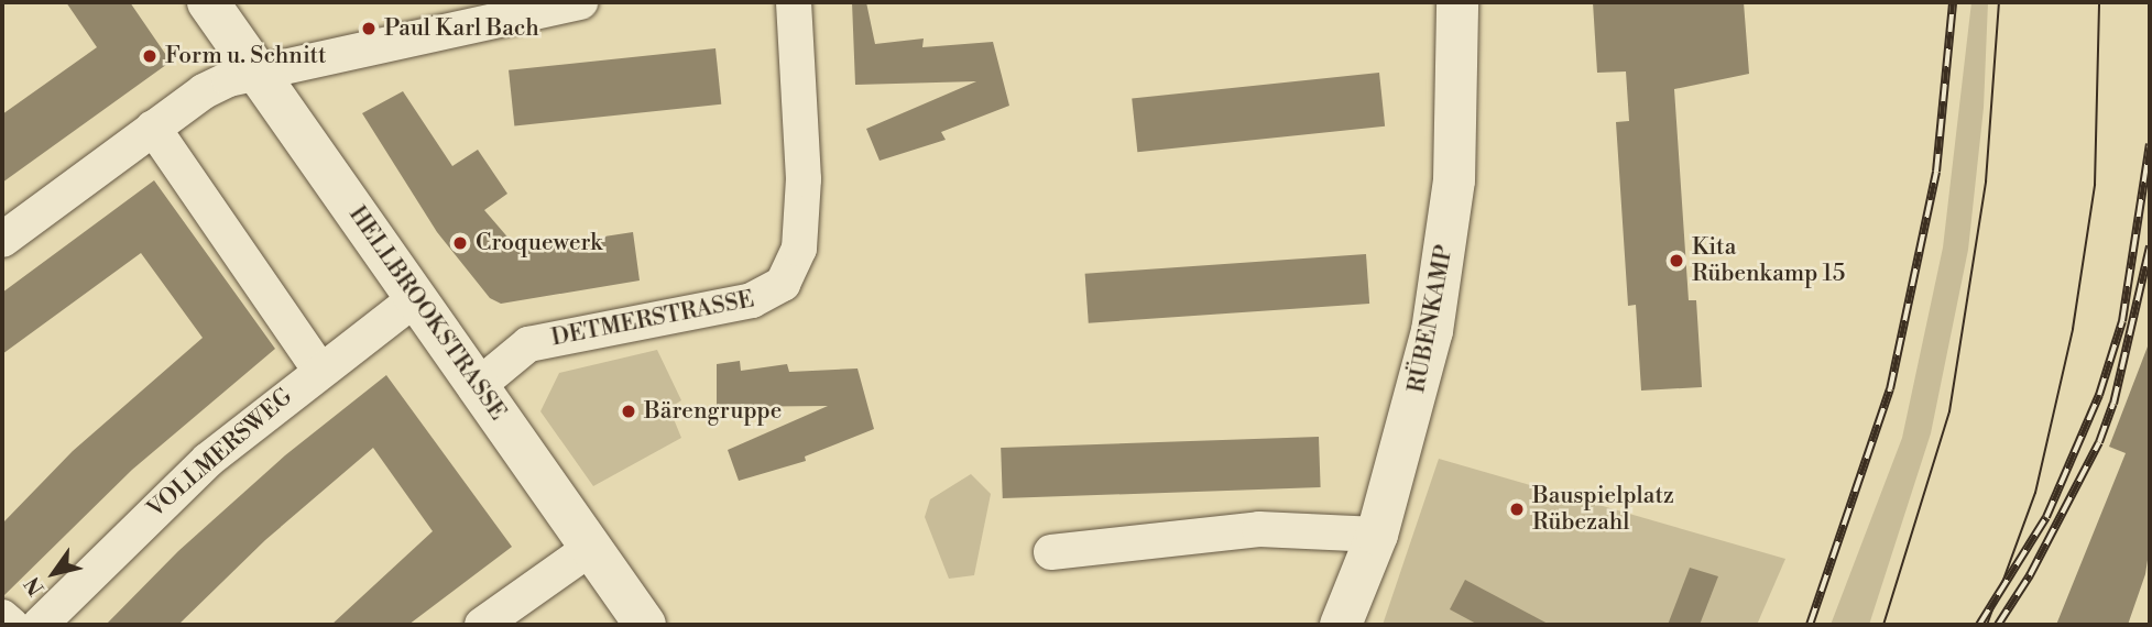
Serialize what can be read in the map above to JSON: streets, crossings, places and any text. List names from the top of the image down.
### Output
{
  "streets": {
    "street": [
      "HELLBROOKSTRASSE",
      "DETMERSTRASSE",
      "RÜBENKAMP",
      "VOLLMERSWEG"
    ]
  },
  "crossings": [
    ["HELLBROOKSTRASSE", "DETMERSTRASSE"],
    ["HELLBROOKSTRASSE", "VOLLMERSWEG"]
  ],
  "places": [
    "Paul Karl Bach",
    "Form u. Schnitt",
    "Croquewerk",
    "Kita Rübenkamp 15",
    "Bärengruppe",
    "Bauspielplatz Rübezahl"
  ],
  "north": "bottom left"
}
